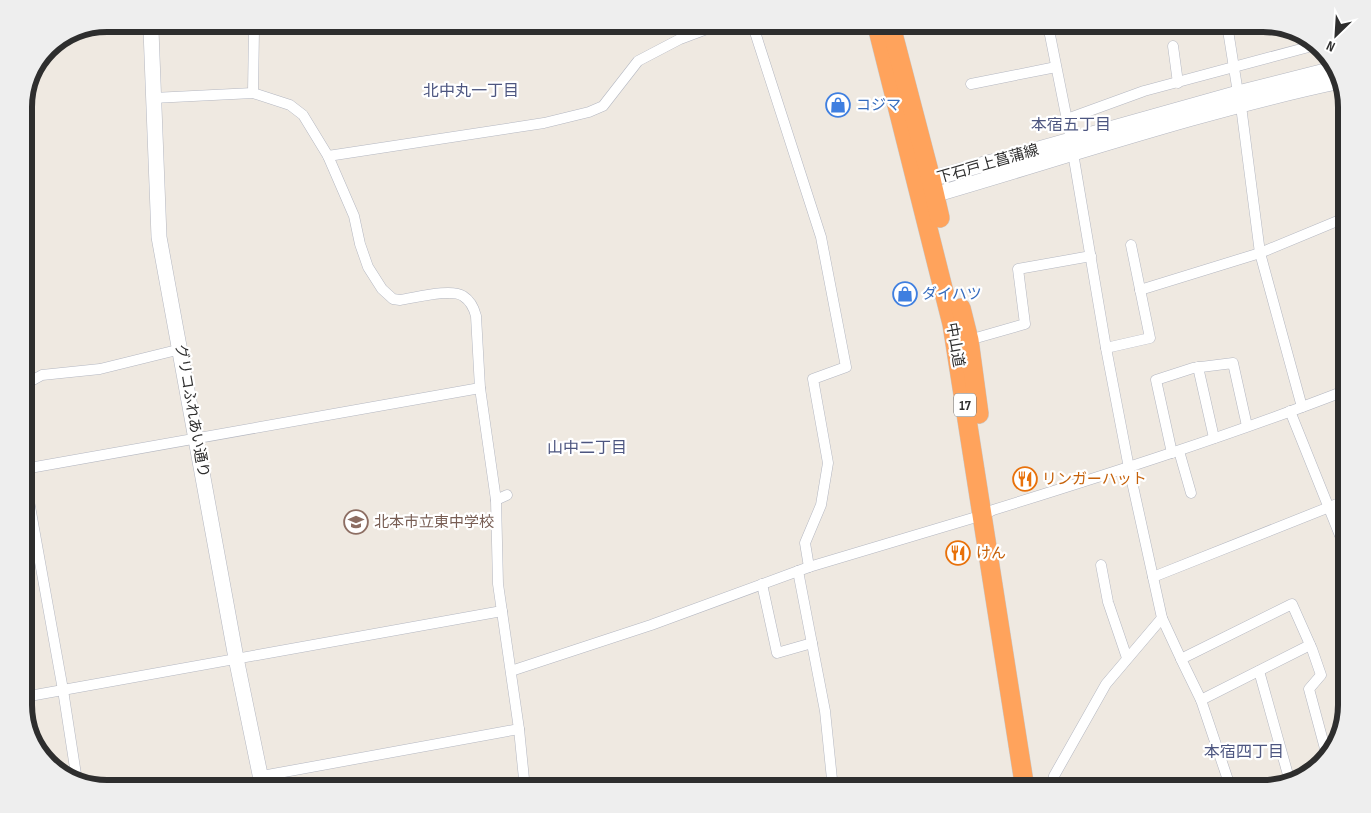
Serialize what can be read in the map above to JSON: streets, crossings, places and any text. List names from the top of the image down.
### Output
{
  "streets": {
    "highway": ["中山道", "17"],
    "street": ["下石戸上菖蒲線", "グリコふれあい通り"]
  },
  "crossings": [
    ["下石戸上菖蒲線", "中山道"]
  ],
  "districts": [
    "北中丸一丁目",
    "本宿五丁目",
    "山中二丁目",
    "本宿四丁目"
  ],
  "places": {
    "shop": ["コジマ", "ダイハツ"],
    "restaurant": ["リンガーハット", "けん"],
    "school or university": ["北本市立東中学校"]
  },
  "north": "bottom left"
}
